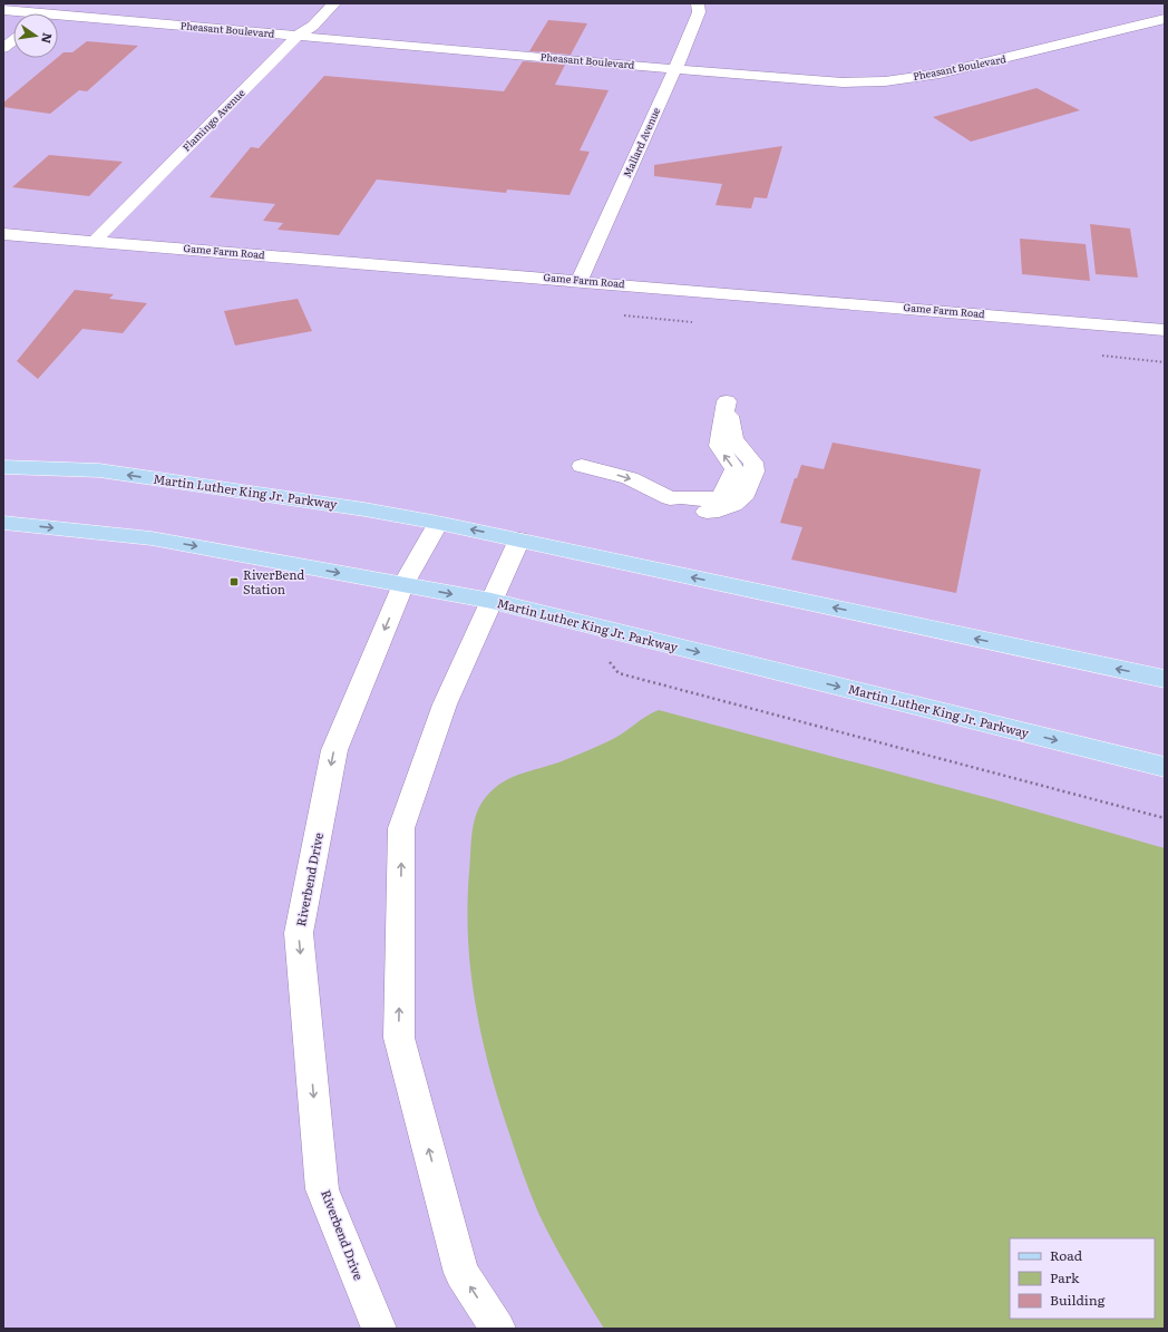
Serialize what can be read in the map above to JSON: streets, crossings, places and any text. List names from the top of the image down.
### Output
{
  "streets": {
    "main road": ["Martin Luther King Jr. Parkway"],
    "street": [
      "Pheasant Boulevard",
      "Flamingo Avenue",
      "Mallard Avenue",
      "Game Farm Road",
      "Riverbend Drive"
    ]
  },
  "crossings": [
    ["Pheasant Boulevard", "Flamingo Avenue"],
    ["Pheasant Boulevard", "Mallard Avenue"],
    ["Flamingo Avenue", "Game Farm Road"],
    ["Mallard Avenue", "Game Farm Road"],
    ["Martin Luther King Jr. Parkway", "Riverbend Drive"]
  ],
  "places": {
    "transit": ["RiverBend Station"]
  },
  "legend": ["Road", "Park", "Building"],
  "north": "right"
}
